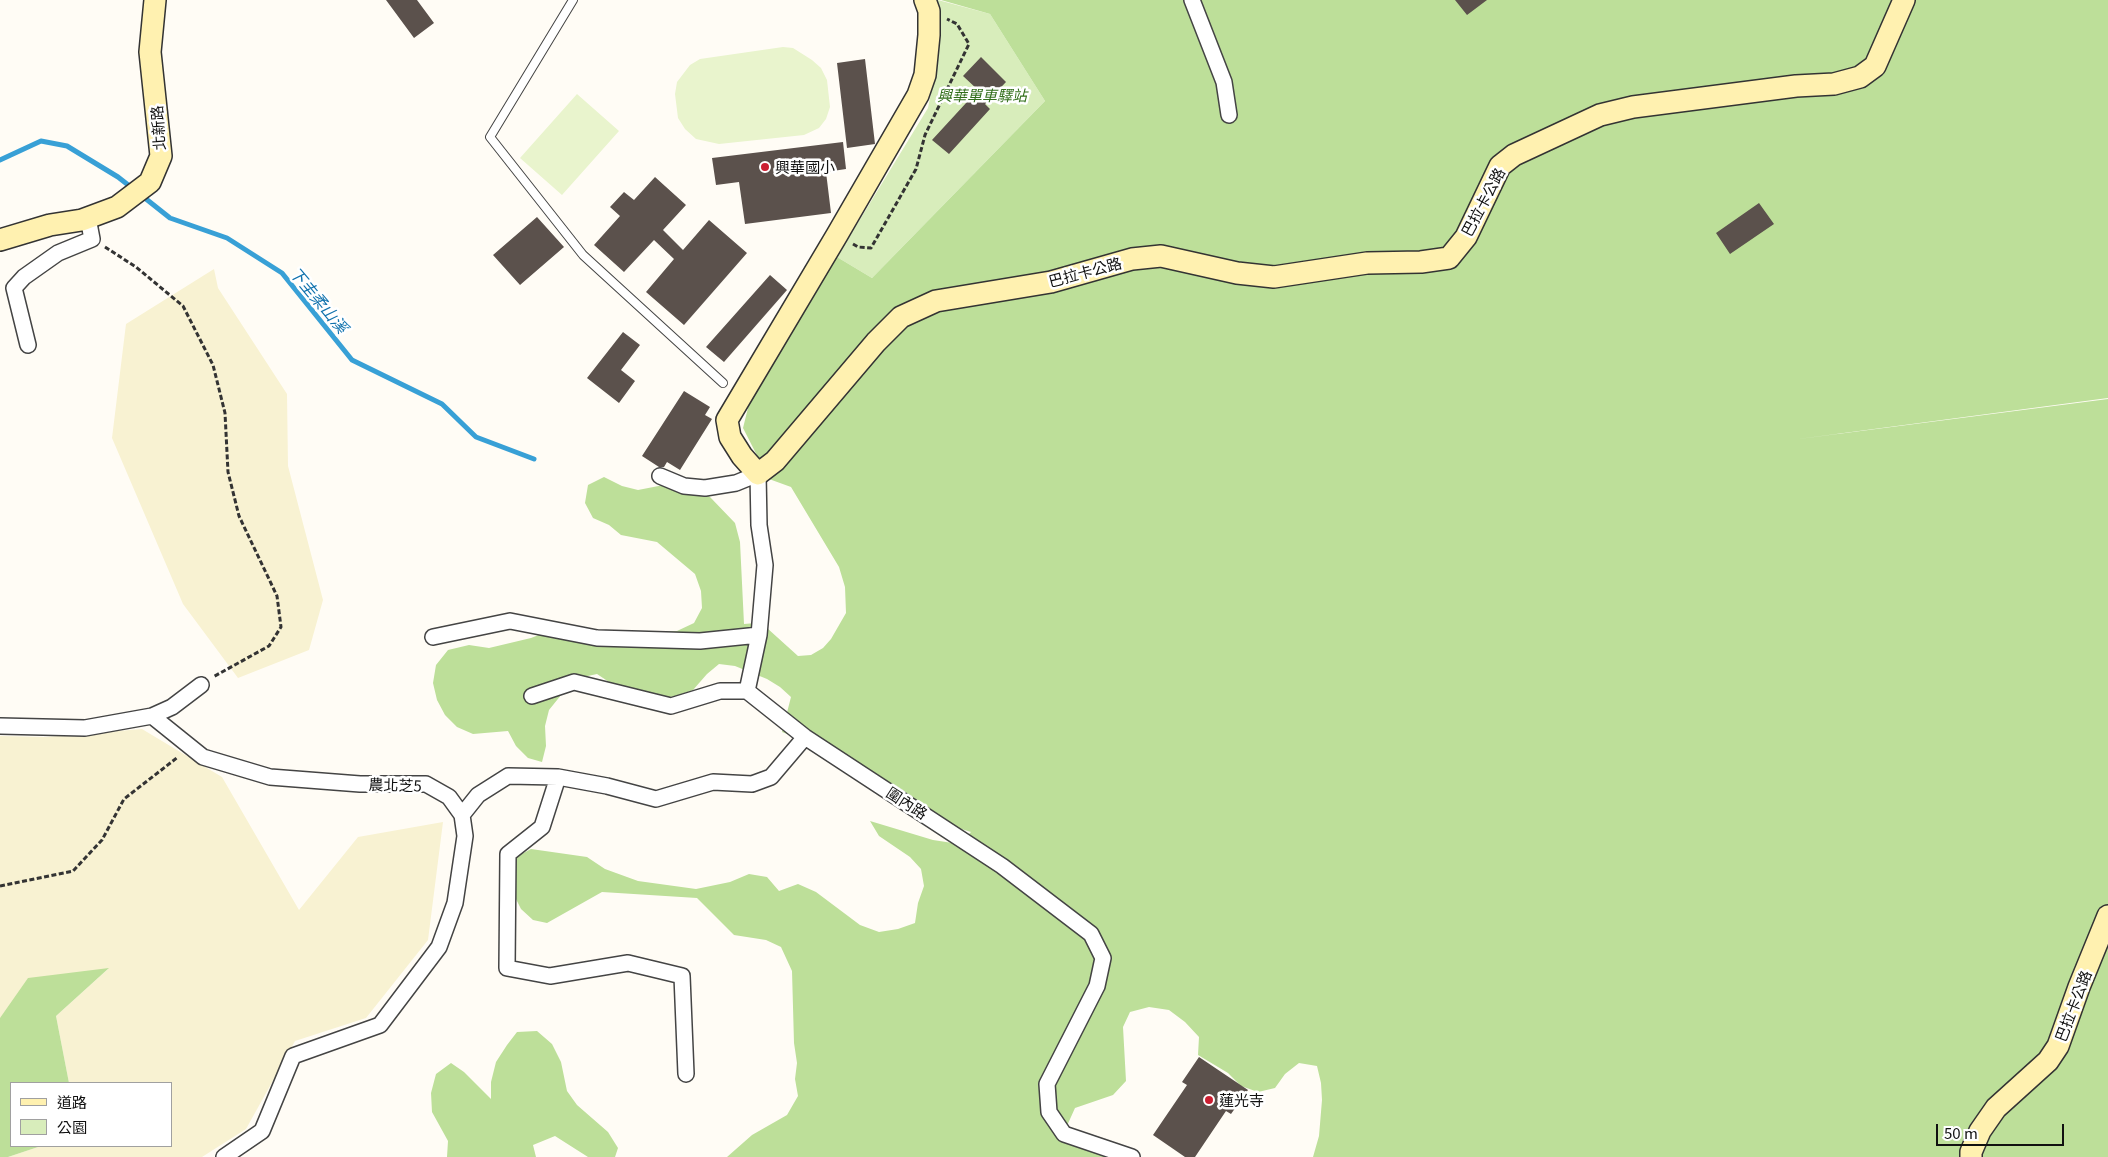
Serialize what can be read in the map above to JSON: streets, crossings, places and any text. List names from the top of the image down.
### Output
{
  "streets": {
    "main road": ["北新路", "巴拉卡公路"],
    "street": ["農北芝5", "圍內路"]
  },
  "water": ["下圭柔山溪"],
  "parks": ["興華單車驛站"],
  "places": ["興華國小", "蓮光寺"],
  "legend": ["道路", "公園"],
  "scale_bar": "50 m"
}
